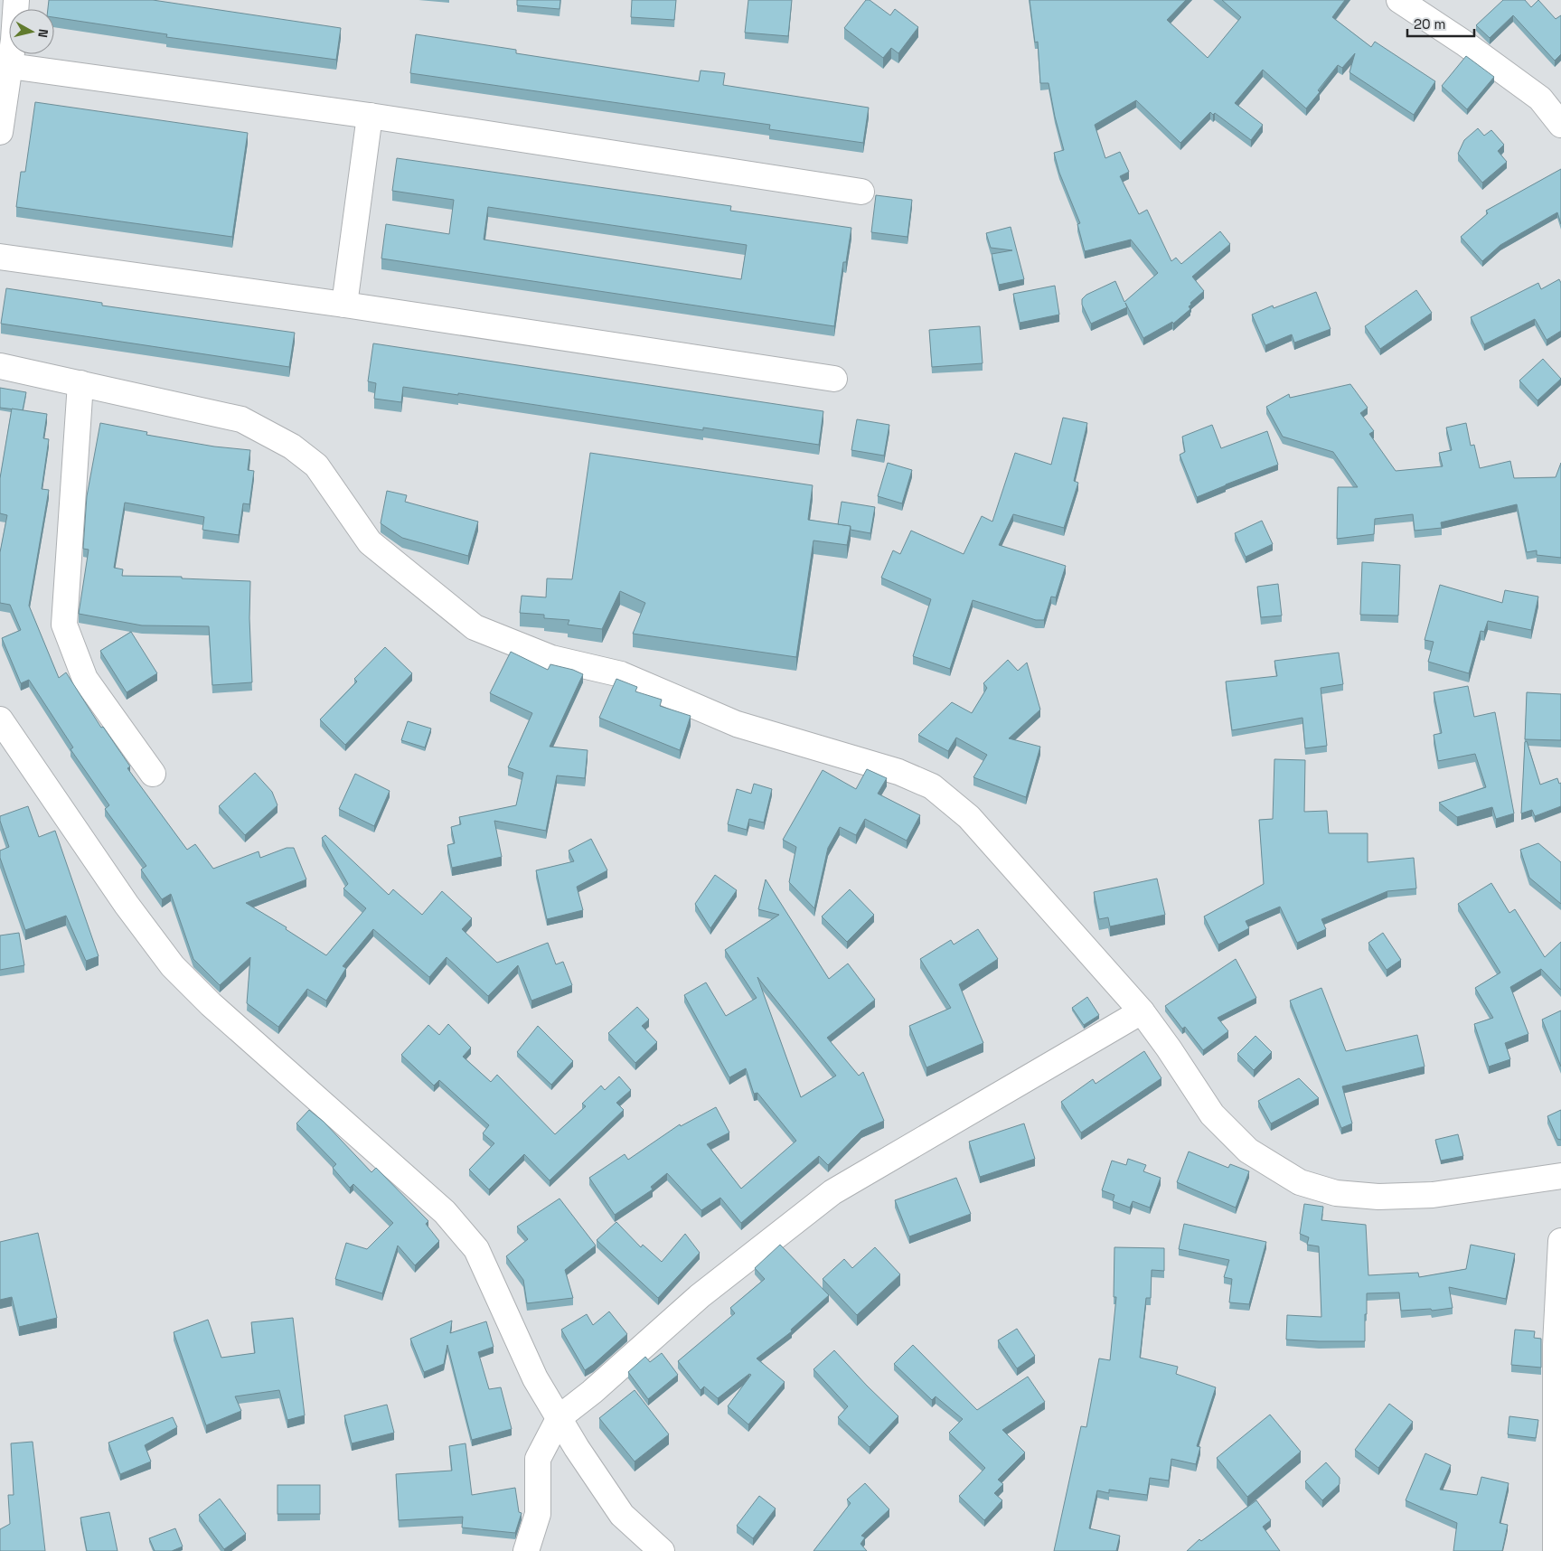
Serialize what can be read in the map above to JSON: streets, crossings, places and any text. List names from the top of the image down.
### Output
{
  "scale_bar": "20 m",
  "north": "right"
}
